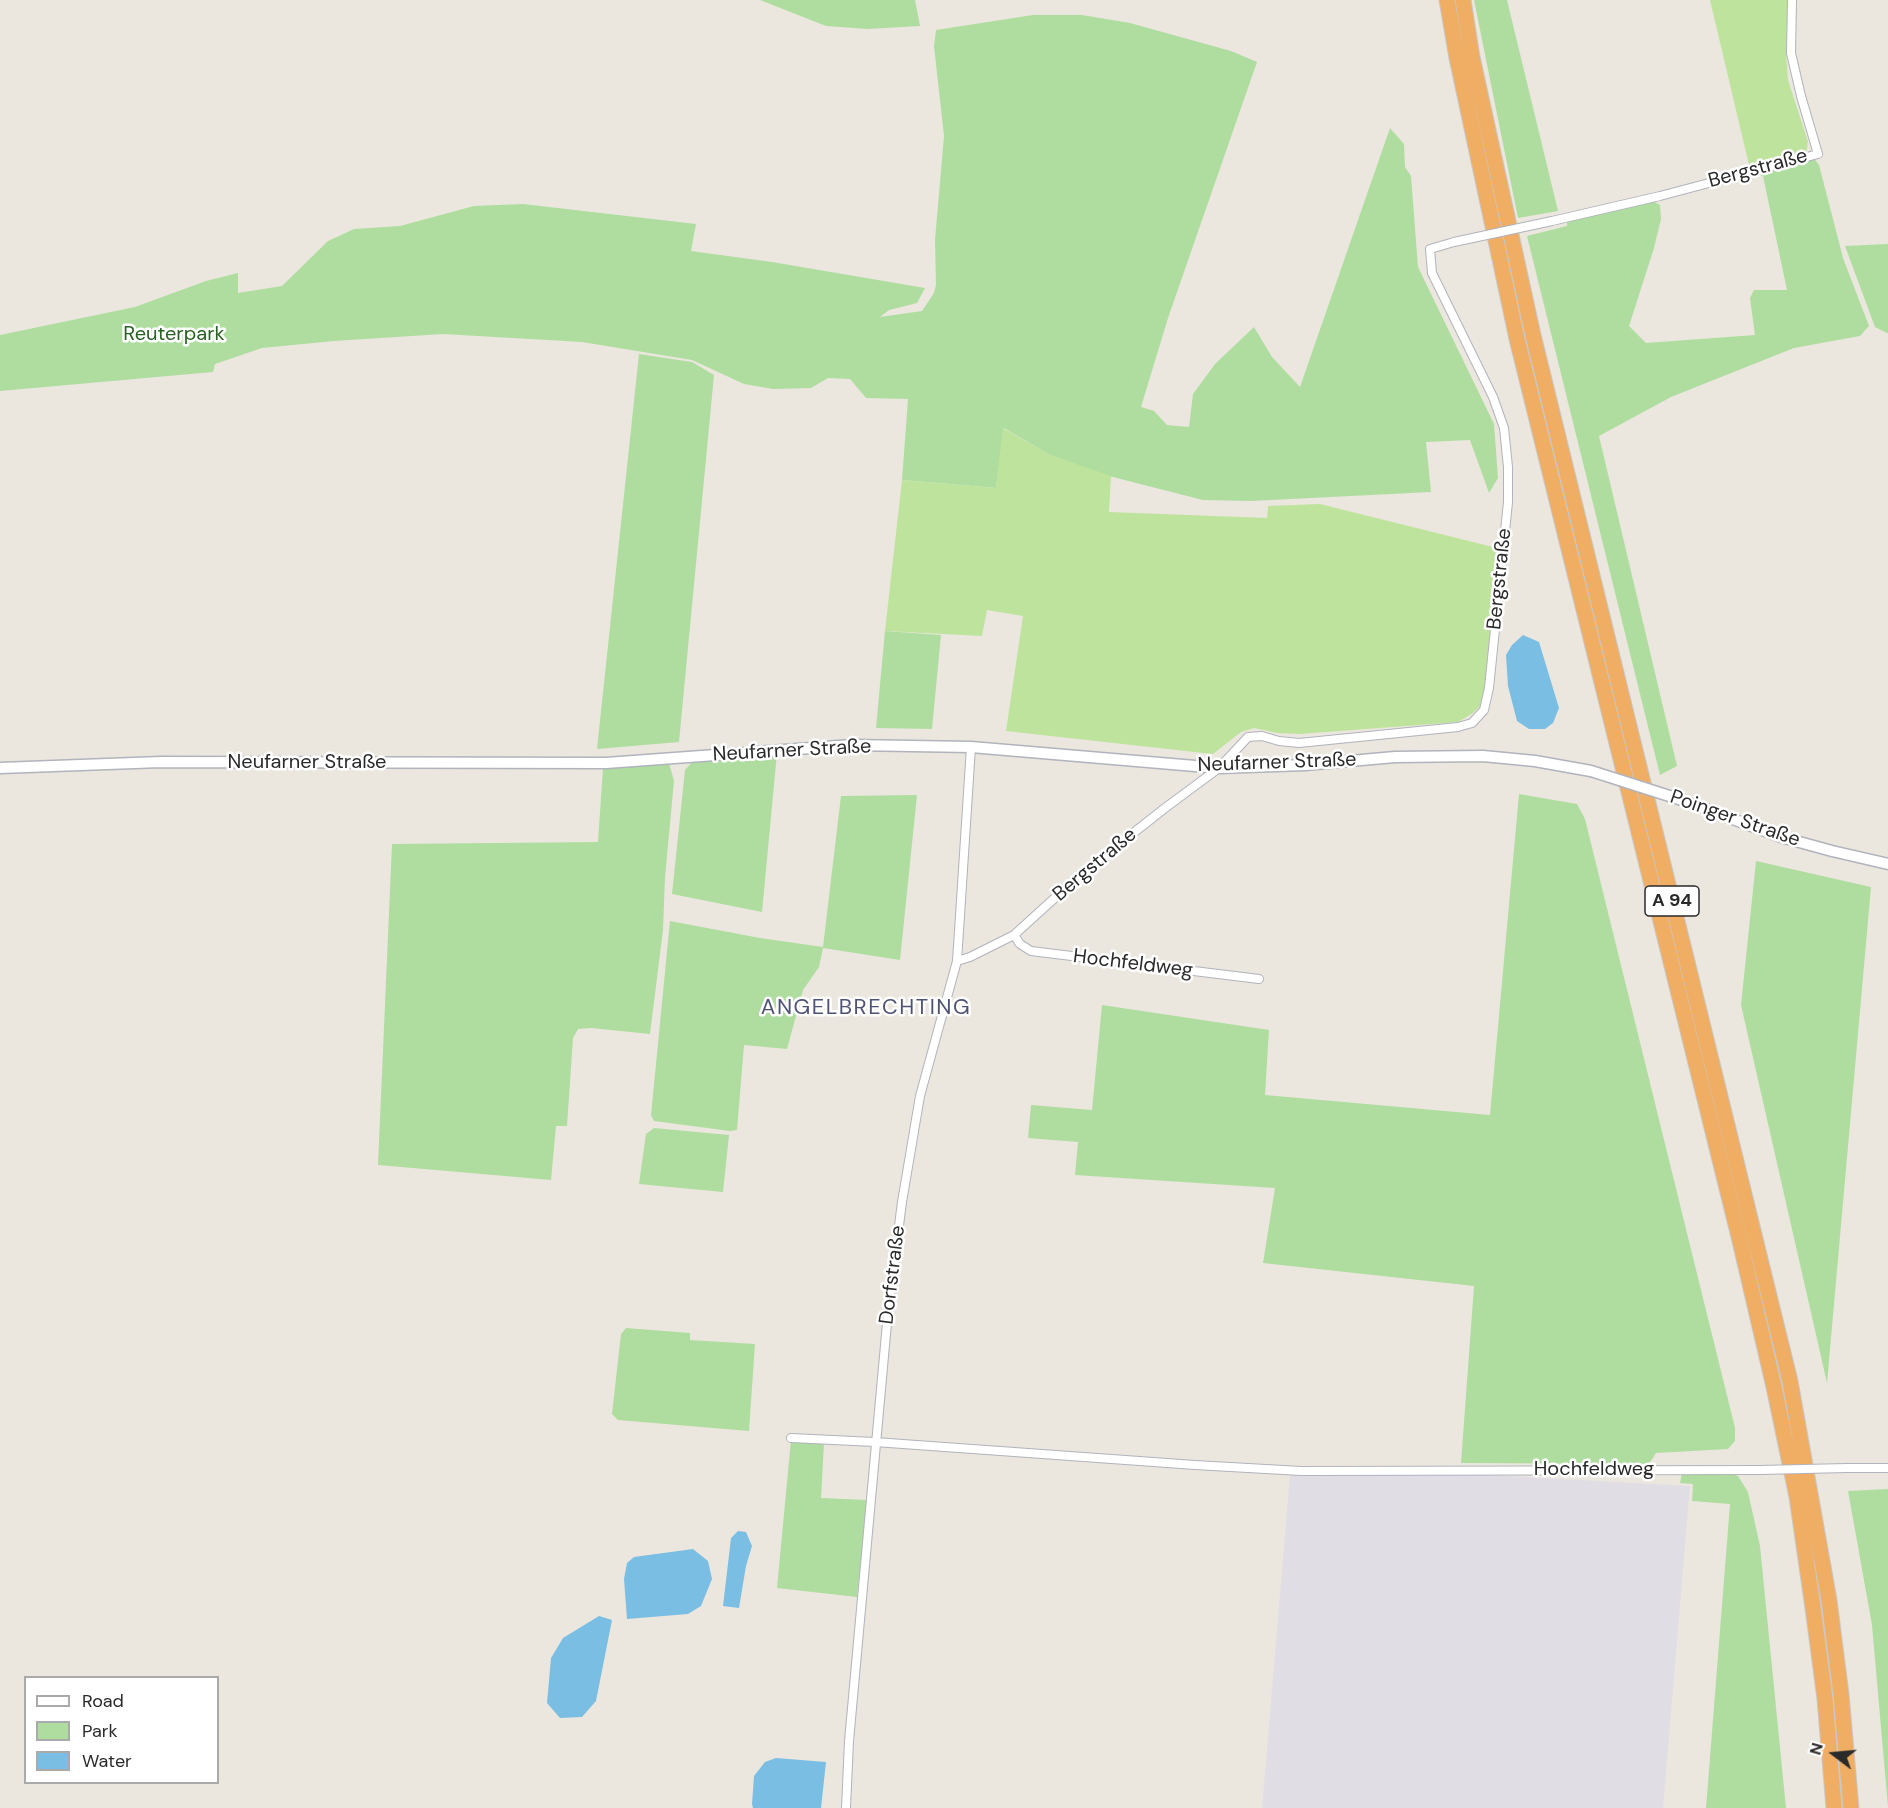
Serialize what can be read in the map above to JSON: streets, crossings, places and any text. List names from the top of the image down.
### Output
{
  "streets": {
    "highway": ["A 94"],
    "street": [
      "Bergstraße",
      "Neufarner Straße",
      "Poinger Straße",
      "Hochfeldweg",
      "Dorfstraße"
    ]
  },
  "crossings": [
    ["Bergstraße", "Neufarner Straße"],
    ["Bergstraße", "Hochfeldweg"],
    ["Bergstraße", "Dorfstraße"],
    ["Neufarner Straße", "Poinger Straße"],
    ["Neufarner Straße", "Dorfstraße"],
    ["Hochfeldweg", "Dorfstraße"]
  ],
  "districts": ["ANGELBRECHTING"],
  "parks": ["Reuterpark"],
  "legend": ["Road", "Park", "Water"],
  "north": "left"
}
